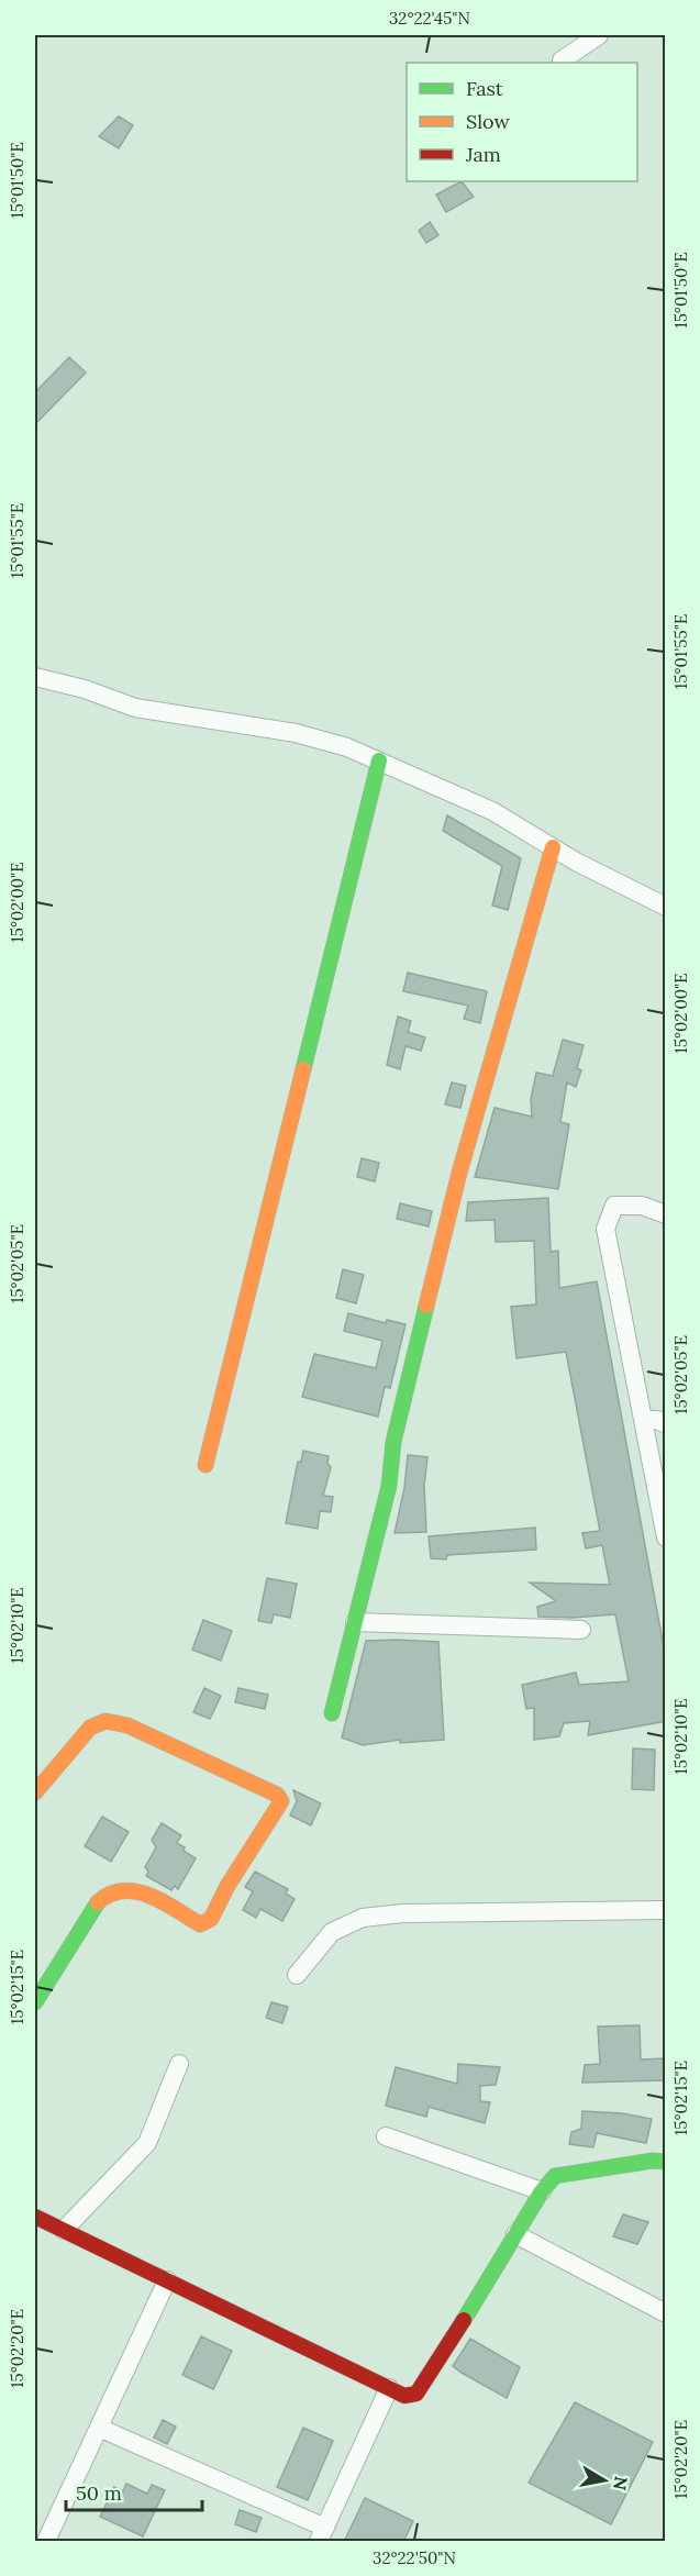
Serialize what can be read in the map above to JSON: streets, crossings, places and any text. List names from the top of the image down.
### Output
{
  "legend": ["Fast", "Slow", "Jam"],
  "scale_bar": "50 m",
  "north": "right",
  "coordinates": [
    "32°22'45\"N",
    "15°01'50\"E",
    "15°01'55\"E",
    "15°02'00\"E",
    "15°02'05\"E",
    "15°02'10\"E",
    "15°02'15\"E",
    "15°02'20\"E",
    "32°22'50\"N"
  ]
}
